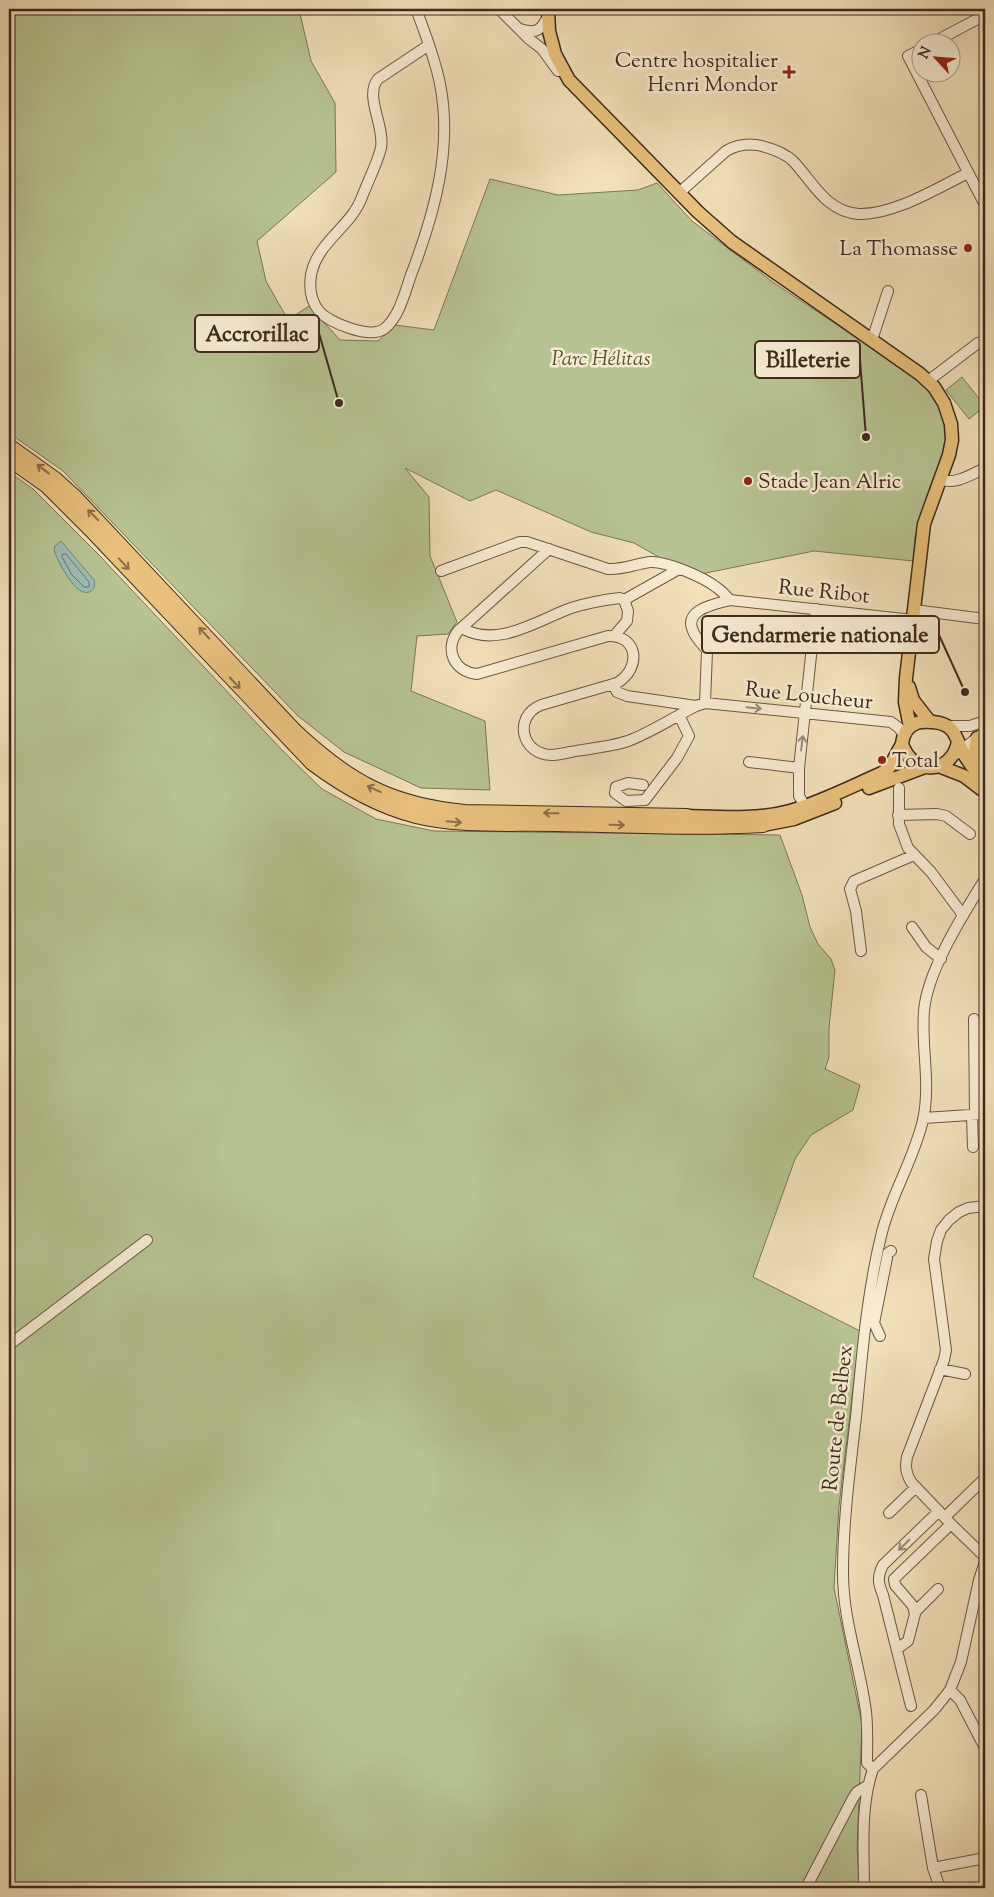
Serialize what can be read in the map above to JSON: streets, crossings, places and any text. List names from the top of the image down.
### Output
{
  "streets": {
    "street": ["Rue Ribot", "Rue Loucheur", "Route de Belbex"]
  },
  "parks": ["Parc Hélitas"],
  "places": {
    "health": ["Centre hospitalier Henri Mondor"],
    "other": [
      "La Thomasse",
      "Accrorillac",
      "Billeterie",
      "Stade Jean Alric",
      "Gendarmerie nationale",
      "Total"
    ]
  },
  "north": "top left"
}
